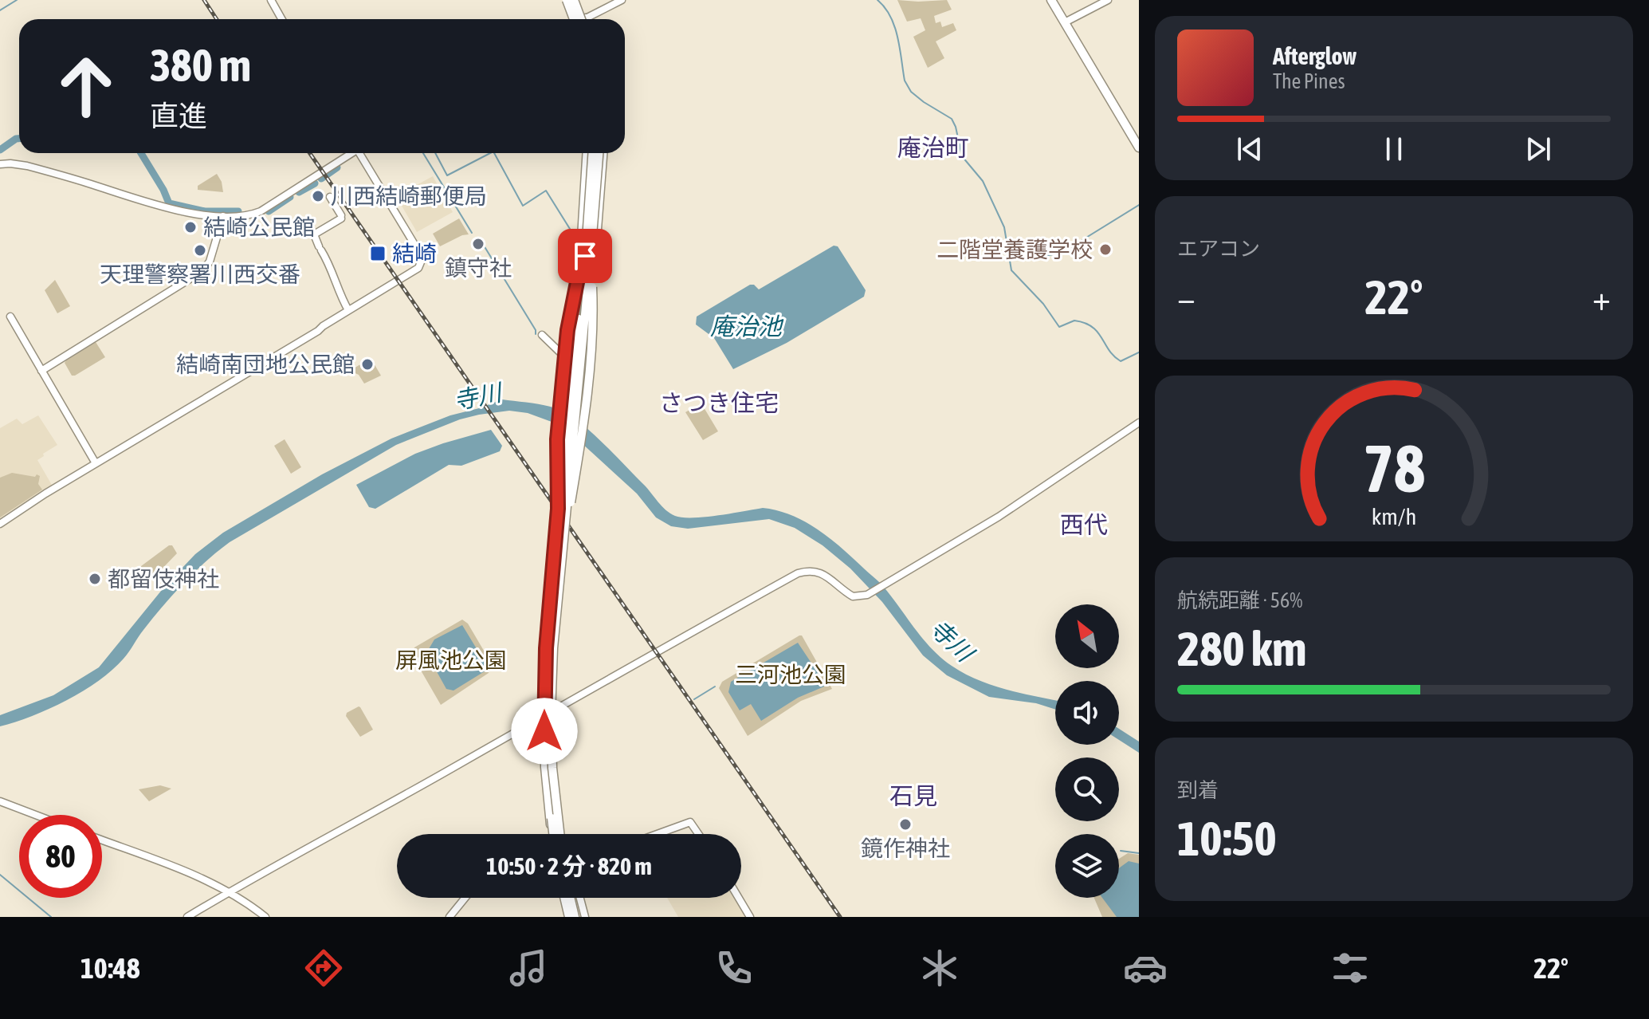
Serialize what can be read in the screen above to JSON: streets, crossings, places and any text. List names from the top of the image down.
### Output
{
  "districts": [
    "庵治町",
    "さつき住宅",
    "西代",
    "石見"
  ],
  "water": ["庵治池", "寺川"],
  "parks": ["屏風池公園", "三河池公園"],
  "places": {
    "other": [
      "川西結崎郵便局",
      "結崎公民館",
      "鎮守社",
      "二階堂養護学校",
      "天理警察署川西交番",
      "結崎南団地公民館",
      "都留伎神社",
      "鏡作神社"
    ],
    "transit": ["結崎"]
  },
  "north": "top left",
  "page": {
    "turn": ["380 m", "直進"],
    "song": ["Afterglow", "The Pines"],
    "tile": [
      "エアコン",
      ["航続距離 · 56%", "280 km"],
      ["到着", "10:50"]
    ],
    "heat": ["−", "22°", "+"],
    "limit": "80",
    "trip": "10:50 · 2 分 · 820 m",
    "tabs": ["10:48", "22°"],
    "gauge": ["78", "km/h"]
  }
}
